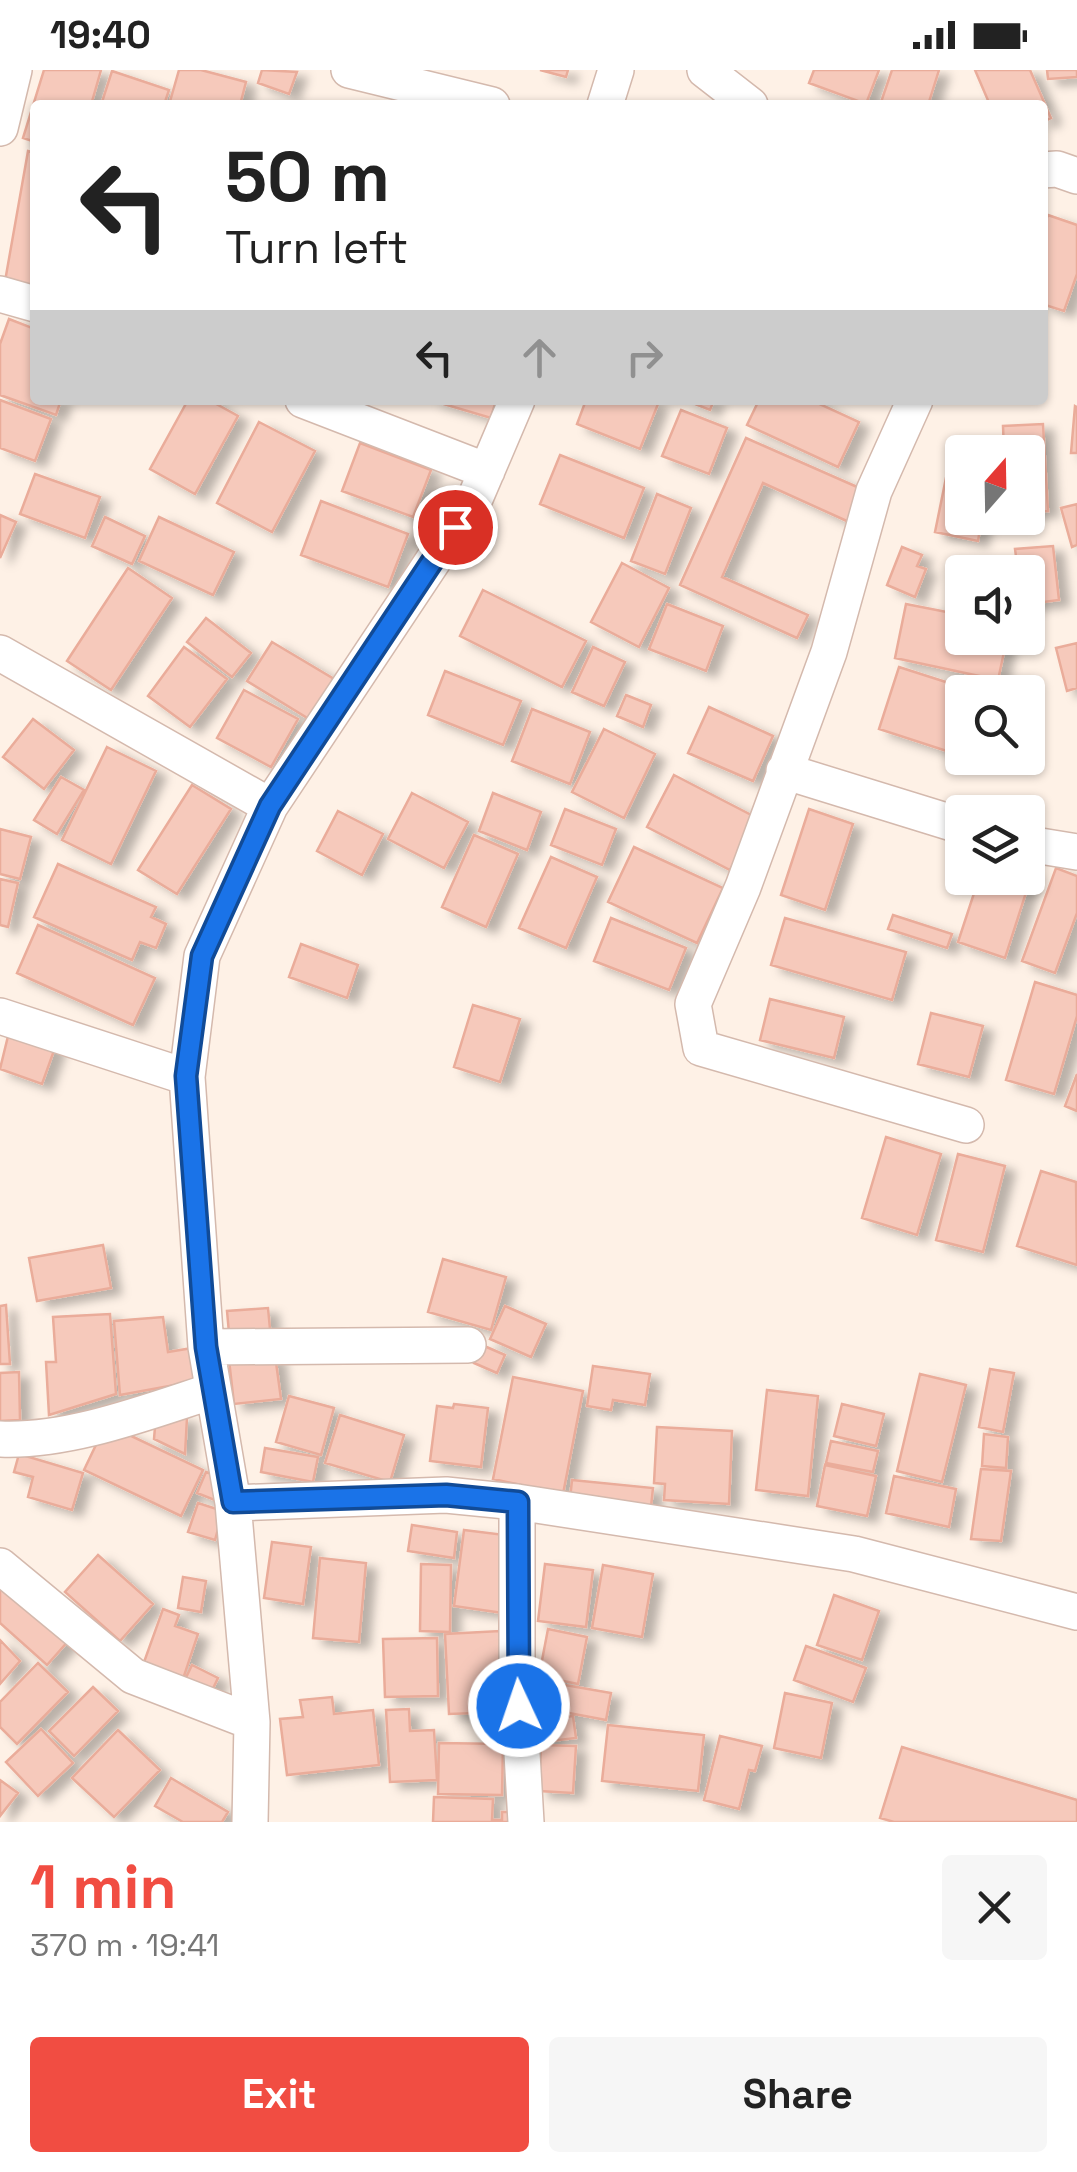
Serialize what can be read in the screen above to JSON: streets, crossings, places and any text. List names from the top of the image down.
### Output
{
  "north": "top",
  "page": {
    "status": "19:40",
    "turn": ["50 m", "Turn left"],
    "heading": ["1 min", "370 m · 19:41"],
    "buttons": ["Exit", "Share"]
  }
}
